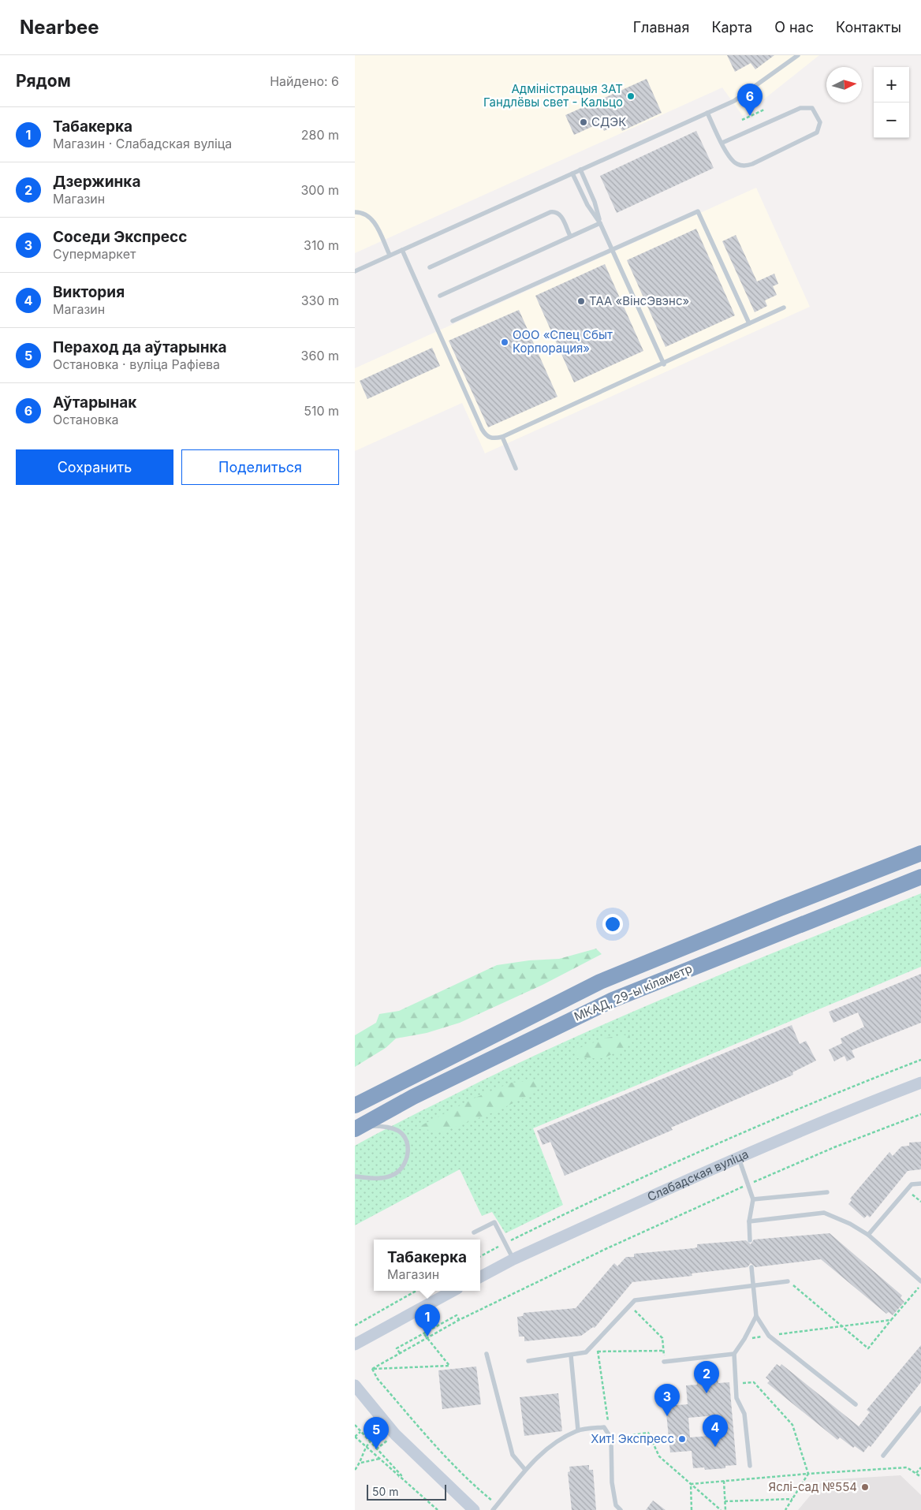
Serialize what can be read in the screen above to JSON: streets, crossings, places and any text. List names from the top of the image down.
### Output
{
  "streets": {
    "highway": ["МКАД, 29-ы кіламетр"],
    "main road": ["Слабадская вуліца"]
  },
  "places": [
    "Адміністрацыя ЗАТ Гандлёвы свет - Кальцо",
    "СДЭК",
    "ТАА «ВінсЭвэнс»",
    "ООО «Спец Сбыт Корпорация»",
    "Хит! Экспресс",
    "Яслі-сад №554"
  ],
  "scale_bar": "50 m",
  "north": "right",
  "page": {
    "header": "Nearbee",
    "nav": [
      "Главная",
      "Карта",
      "О нас",
      "Контакты"
    ],
    "heading": ["Рядом", "Найдено: 6"],
    "map_buttons": ["+", "−"],
    "pins": [
      "6",
      "1",
      "2",
      "3",
      "4",
      "5"
    ],
    "list": [
      {
        "mark": "1",
        "name": "Табакерка",
        "note": "Магазин · Слабадская вуліца",
        "value": "280 m"
      },
      {
        "mark": "2",
        "name": "Дзержинка",
        "note": "Магазин",
        "value": "300 m"
      },
      {
        "mark": "3",
        "name": "Соседи Экспресс",
        "note": "Супермаркет",
        "value": "310 m"
      },
      {
        "mark": "4",
        "name": "Виктория",
        "note": "Магазин",
        "value": "330 m"
      },
      {
        "mark": "5",
        "name": "Пераход да аўтарынка",
        "note": "Остановка · вуліца Рафіева",
        "value": "360 m"
      },
      {
        "mark": "6",
        "name": "Аўтарынак",
        "note": "Остановка",
        "value": "510 m"
      }
    ],
    "buttons": ["Сохранить", "Поделиться"],
    "popup": ["Табакерка", "Магазин"],
    "scale": "50 m"
  }
}
